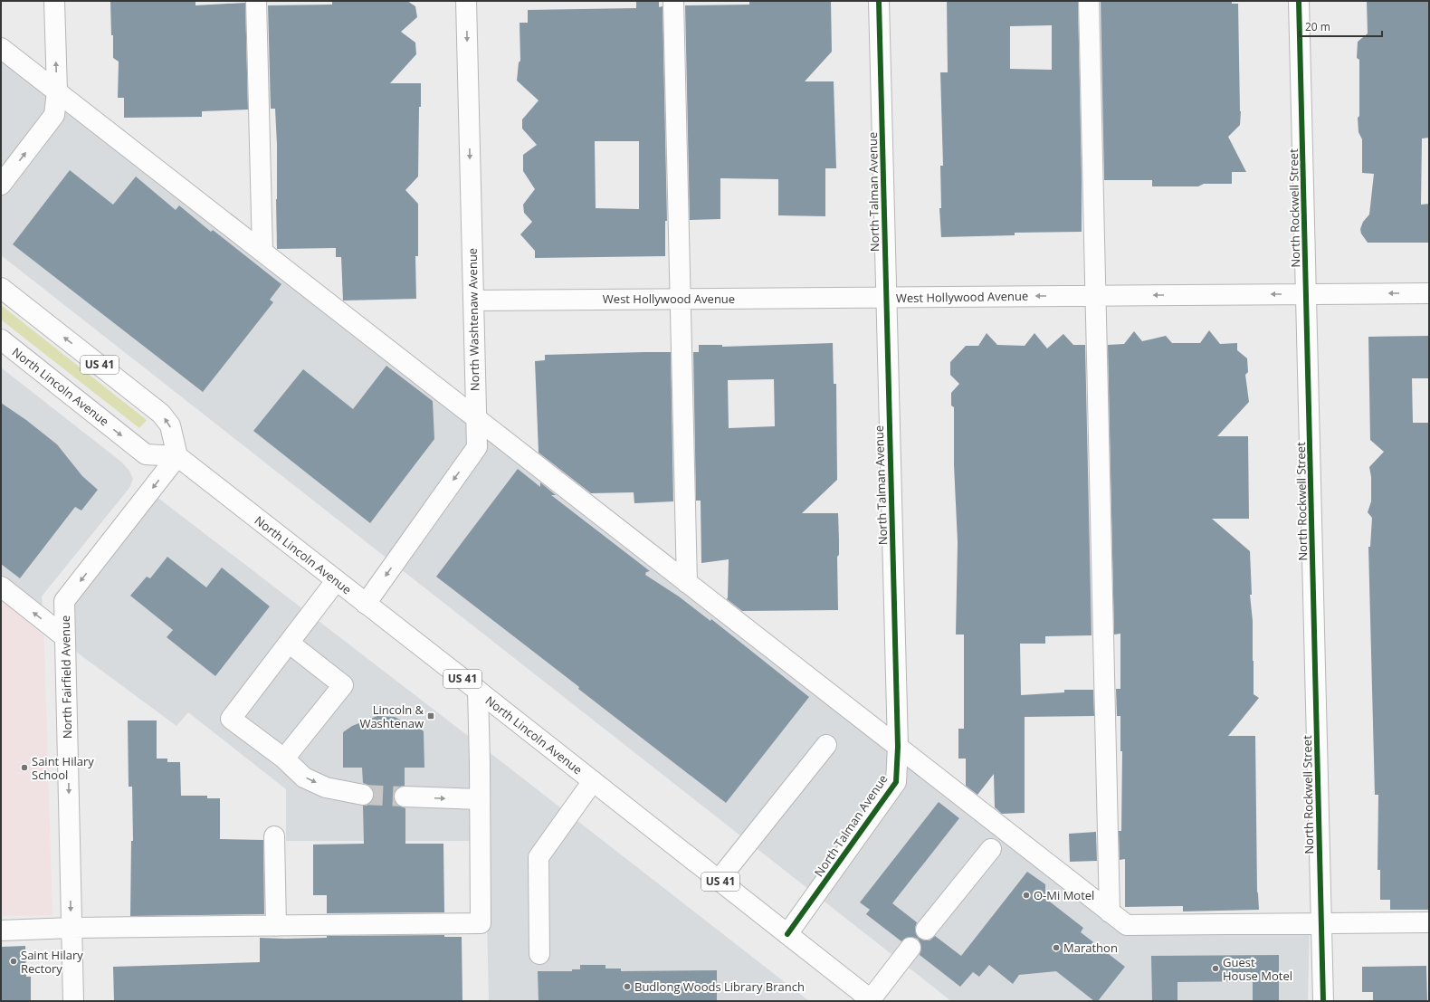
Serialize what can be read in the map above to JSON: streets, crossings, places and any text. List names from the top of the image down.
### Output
{
  "streets": {
    "street": [
      "North Talman Avenue",
      "North Rockwell Street",
      "West Hollywood Avenue",
      "North Washtenaw Avenue",
      "US 41",
      "North Lincoln Avenue",
      "North Fairfield Avenue"
    ]
  },
  "crossings": [
    ["North Talman Avenue", "West Hollywood Avenue"],
    ["North Talman Avenue", "North Lincoln Avenue"],
    ["North Rockwell Street", "West Hollywood Avenue"],
    ["West Hollywood Avenue", "North Washtenaw Avenue"],
    ["North Washtenaw Avenue", "North Lincoln Avenue"],
    ["US 41", "North Lincoln Avenue"],
    ["US 41", "North Fairfield Avenue"],
    ["North Lincoln Avenue", "North Fairfield Avenue"]
  ],
  "one_way": ["West Hollywood Avenue", "North Washtenaw Avenue", "North Fairfield Avenue"],
  "places": {
    "transit": ["Lincoln & Washtenaw"],
    "other": [
      "Saint Hilary School",
      "O-Mi Motel",
      "Marathon",
      "Saint Hilary Rectory",
      "Guest House Motel",
      "Budlong Woods Library Branch"
    ]
  },
  "scale_bar": "20 m"
}
